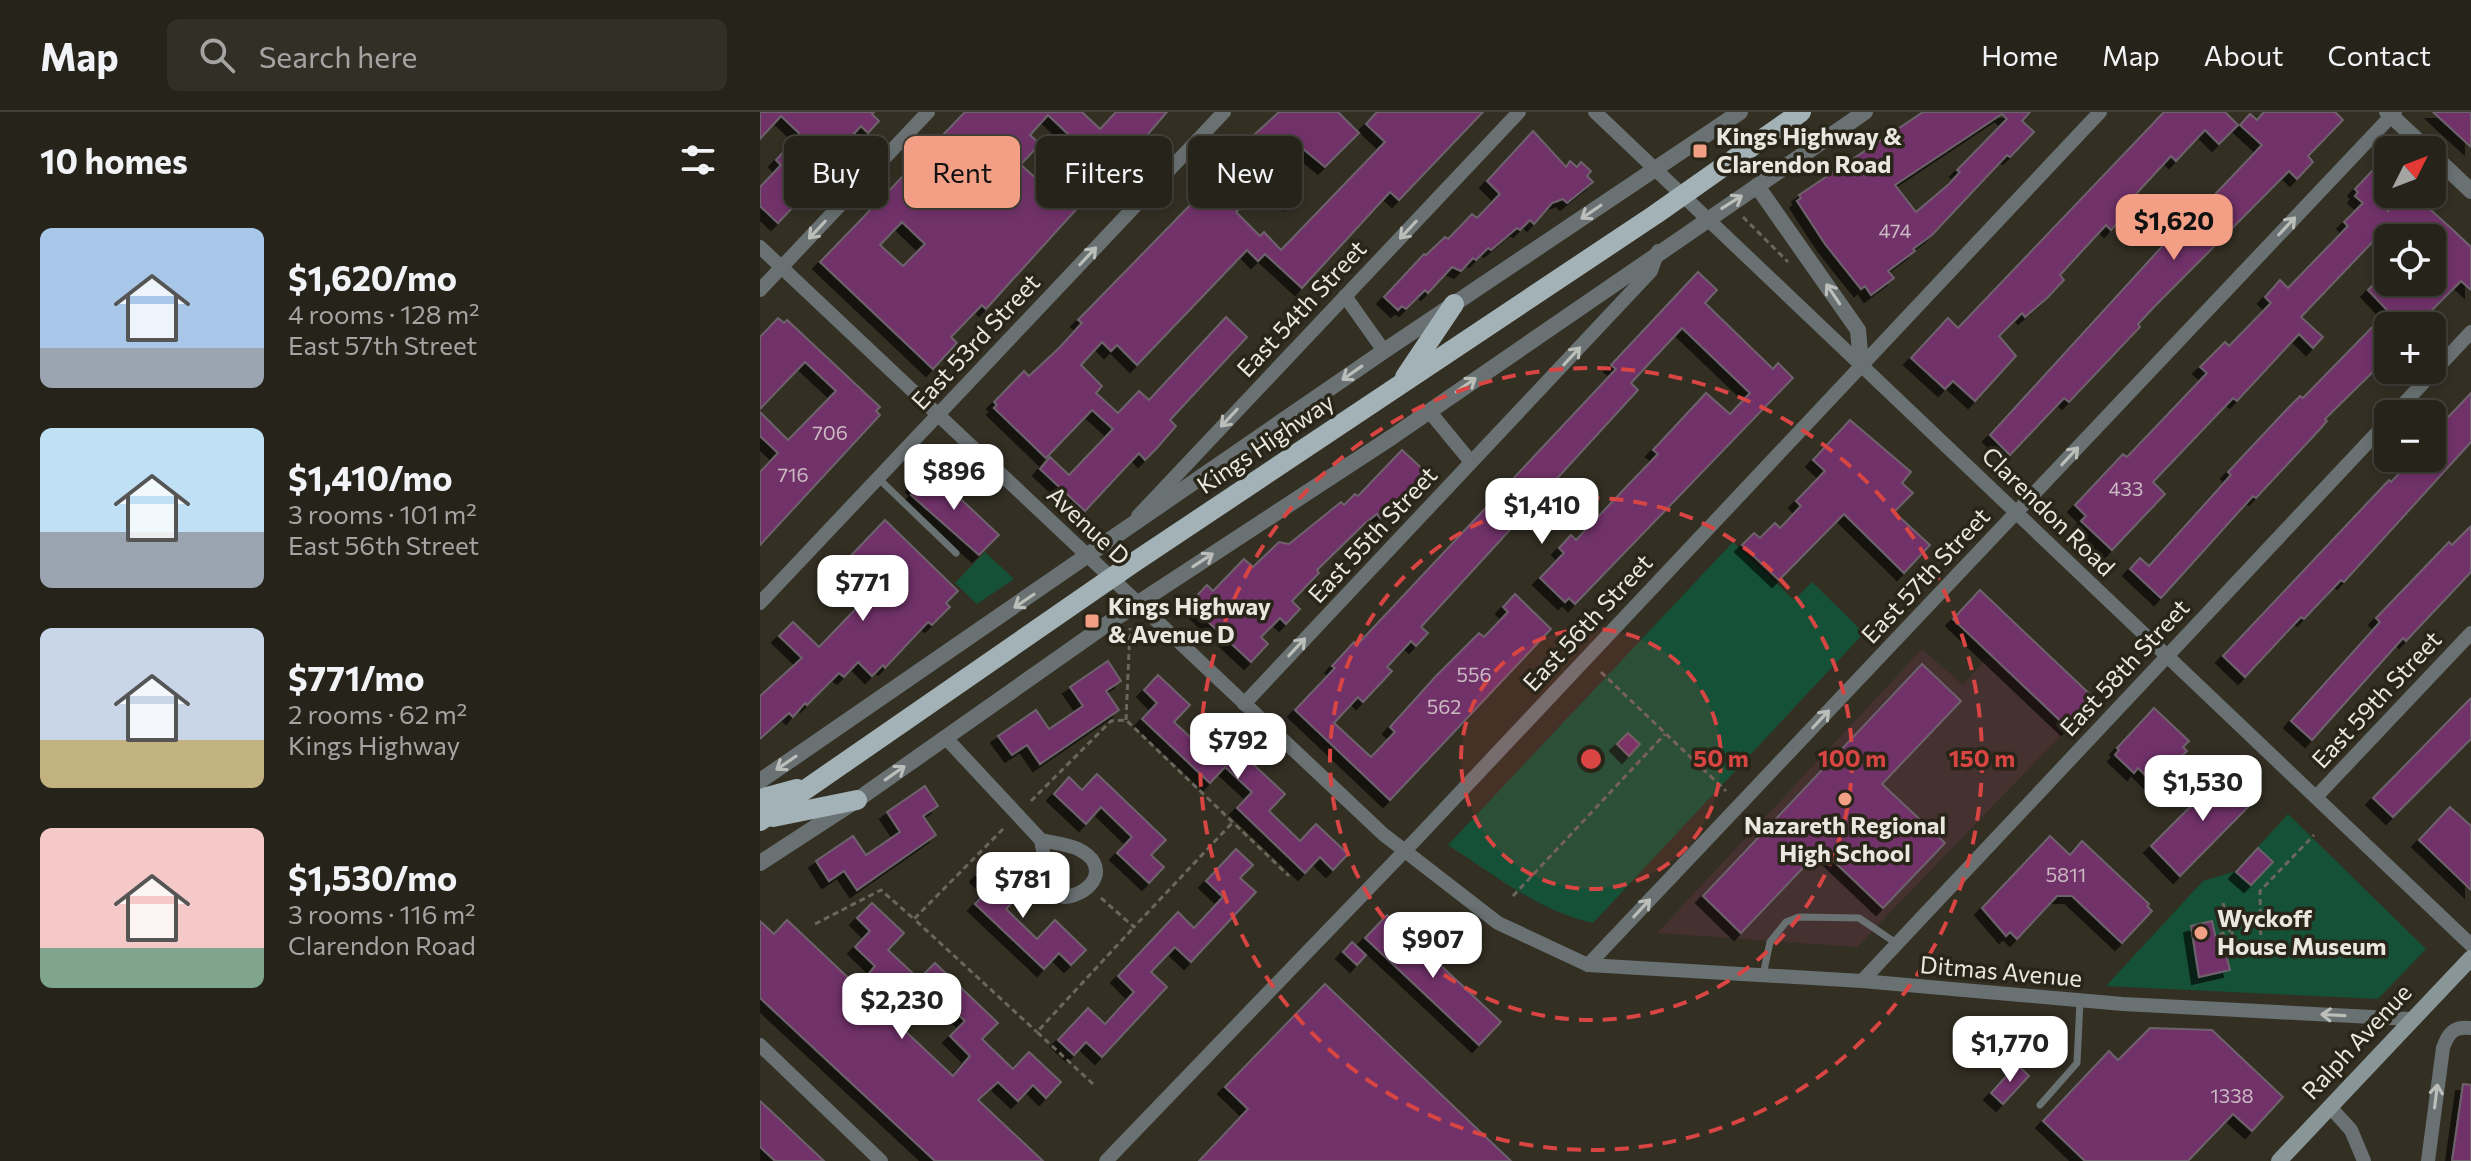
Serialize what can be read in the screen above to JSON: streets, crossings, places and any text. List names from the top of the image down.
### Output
{
  "streets": {
    "main road": ["Kings Highway", "Ralph Avenue"],
    "street": [
      "East 54th Street",
      "East 53rd Street",
      "Clarendon Road",
      "Avenue D",
      "East 55th Street",
      "East 57th Street",
      "East 56th Street",
      "East 58th Street",
      "East 59th Street",
      "Ditmas Avenue"
    ]
  },
  "crossings": [
    ["East 54th Street", "Kings Highway"],
    ["East 53rd Street", "Avenue D"],
    ["Kings Highway", "Clarendon Road"],
    ["Kings Highway", "Avenue D"],
    ["Clarendon Road", "East 57th Street"],
    ["Clarendon Road", "East 56th Street"],
    ["Clarendon Road", "East 58th Street"],
    ["Clarendon Road", "East 59th Street"],
    ["Avenue D", "East 55th Street"],
    ["Avenue D", "East 57th Street"],
    ["Avenue D", "East 56th Street"],
    ["Avenue D", "Ditmas Avenue"],
    ["East 57th Street", "Ditmas Avenue"],
    ["East 58th Street", "Ditmas Avenue"],
    ["Ditmas Avenue", "Ralph Avenue"]
  ],
  "one_way": ["East 53rd Street", "East 57th Street", "Ditmas Avenue"],
  "places": {
    "transit": ["Kings Highway & Clarendon Road", "Kings Highway & Avenue D"],
    "other": ["Nazareth Regional High School", "Wyckoff House Museum"]
  },
  "house_numbers": [
    "474",
    "706",
    "716",
    "433",
    "556",
    "562",
    "5811",
    "1338"
  ],
  "north": "top right",
  "page": {
    "header": "Map",
    "search": "Search here",
    "nav": [
      "Home",
      "Map",
      "About",
      "Contact"
    ],
    "heading": "10 homes",
    "map_buttons": ["+", "−"],
    "chip": [
      "Buy",
      "Rent",
      "Filters",
      "New"
    ],
    "price": [
      "$1,620",
      "$896",
      "$1,410",
      "$771",
      "$792",
      "$1,530",
      "$781",
      "$907",
      "$2,230",
      "$1,770"
    ],
    "list": [
      {
        "name": "$1,620/mo",
        "note": "4 rooms · 128 m² · East 57th Street"
      },
      {
        "name": "$1,410/mo",
        "note": "3 rooms · 101 m² · East 56th Street"
      },
      {
        "name": "$771/mo",
        "note": "2 rooms · 62 m² · Kings Highway"
      },
      {
        "name": "$1,530/mo",
        "note": "3 rooms · 116 m² · Clarendon Road"
      }
    ]
  },
  "rings": ["50 m", "100 m", "150 m"]
}
